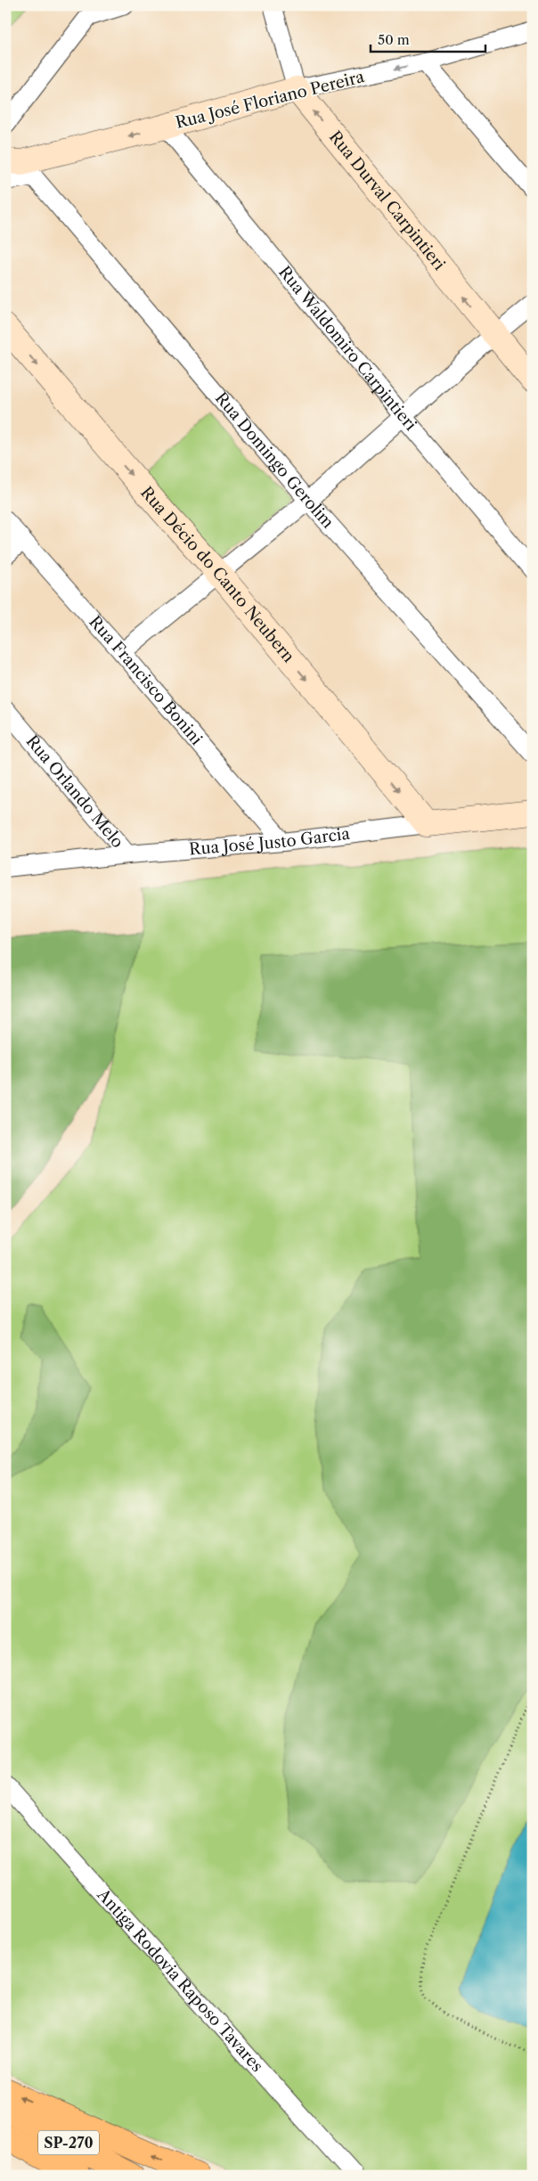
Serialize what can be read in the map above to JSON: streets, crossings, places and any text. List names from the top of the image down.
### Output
{
  "streets": {
    "highway": ["SP-270"],
    "street": [
      "Rua José Floriano Pereira",
      "Rua Durval Carpintieri",
      "Rua Waldomiro Carpintieri",
      "Rua Domingo Gerolim",
      "Rua Décio do Canto Neubern",
      "Rua Francisco Bonini",
      "Rua Orlando Melo",
      "Rua José Justo Garcia",
      "Antiga Rodovia Raposo Tavares"
    ]
  },
  "crossings": [
    ["Rua José Floriano Pereira", "Rua Durval Carpintieri"],
    ["Rua José Floriano Pereira", "Rua Waldomiro Carpintieri"],
    ["Rua José Floriano Pereira", "Rua Domingo Gerolim"],
    ["Rua Décio do Canto Neubern", "Rua José Justo Garcia"],
    ["Rua Francisco Bonini", "Rua José Justo Garcia"],
    ["Rua Orlando Melo", "Rua José Justo Garcia"]
  ],
  "one_way": ["Rua José Floriano Pereira", "Rua Décio do Canto Neubern"],
  "scale_bar": "50 m"
}
